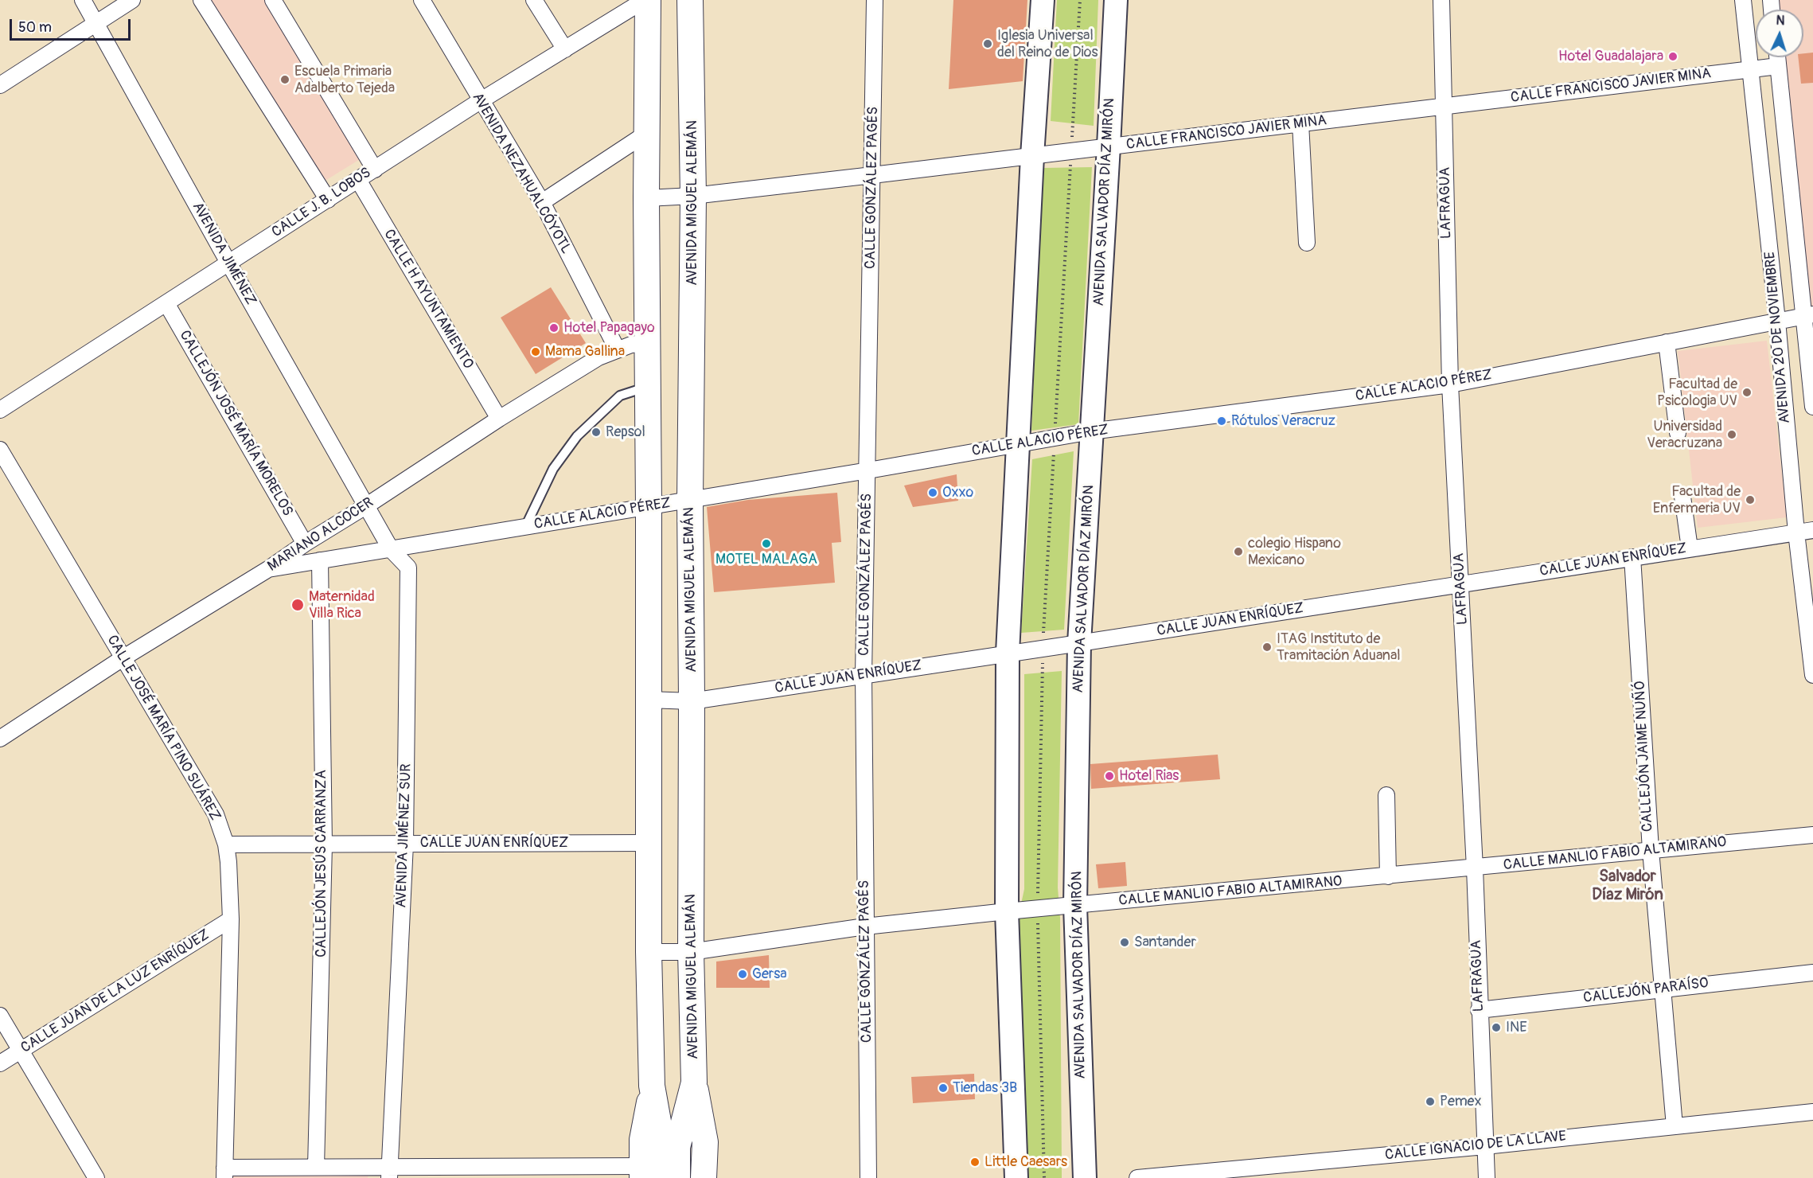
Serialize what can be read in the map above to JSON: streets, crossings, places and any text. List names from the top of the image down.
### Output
{
  "streets": {
    "main road": ["AVENIDA SALVADOR DÍAZ MIRÓN", "AVENIDA MIGUEL ALEMÁN"],
    "street": [
      "CALLE FRANCISCO JAVIER MINA",
      "AVENIDA NEZAHUALCÓYOTL",
      "CALLE GONZÁLEZ PAGÉS",
      "CALLE J. B. LOBOS",
      "LAFRAGUA",
      "AVENIDA JIMÉNEZ",
      "CALLE H AYUNTAMIENTO",
      "AVENIDA 20 DE NOVIEMBRE",
      "CALLE ALACIO PÉREZ",
      "CALLEJÓN JOSÉ MARÍA MORELOS",
      "MARIANO ALCOCER",
      "CALLE JUAN ENRÍQUEZ",
      "CALLE JOSÉ MARÍA PINO SUÁREZ",
      "CALLEJÓN JAIME NUÑÓ",
      "AVENIDA JIMÉNEZ SUR",
      "CALLE MANLIO FABIO ALTAMIRANO",
      "CALLEJÓN JESÚS CARRANZA",
      "CALLEJÓN PARAÍSO",
      "CALLE JUAN DE LA LUZ ENRÍQUEZ",
      "CALLE IGNACIO DE LA LLAVE"
    ]
  },
  "crossings": [
    ["CALLE FRANCISCO JAVIER MINA", "CALLE GONZÁLEZ PAGÉS"],
    ["CALLE FRANCISCO JAVIER MINA", "AVENIDA SALVADOR DÍAZ MIRÓN"],
    ["CALLE FRANCISCO JAVIER MINA", "AVENIDA MIGUEL ALEMÁN"],
    ["CALLE FRANCISCO JAVIER MINA", "LAFRAGUA"],
    ["CALLE FRANCISCO JAVIER MINA", "AVENIDA 20 DE NOVIEMBRE"],
    ["AVENIDA NEZAHUALCÓYOTL", "CALLE J. B. LOBOS"],
    ["AVENIDA NEZAHUALCÓYOTL", "MARIANO ALCOCER"],
    ["CALLE GONZÁLEZ PAGÉS", "CALLE ALACIO PÉREZ"],
    ["CALLE GONZÁLEZ PAGÉS", "CALLE JUAN ENRÍQUEZ"],
    ["CALLE GONZÁLEZ PAGÉS", "CALLE MANLIO FABIO ALTAMIRANO"],
    ["AVENIDA SALVADOR DÍAZ MIRÓN", "CALLE ALACIO PÉREZ"],
    ["AVENIDA SALVADOR DÍAZ MIRÓN", "CALLE JUAN ENRÍQUEZ"],
    ["AVENIDA SALVADOR DÍAZ MIRÓN", "CALLE MANLIO FABIO ALTAMIRANO"],
    ["CALLE J. B. LOBOS", "AVENIDA JIMÉNEZ"],
    ["CALLE J. B. LOBOS", "CALLE H AYUNTAMIENTO"],
    ["CALLE J. B. LOBOS", "CALLEJÓN JOSÉ MARÍA MORELOS"],
    ["AVENIDA MIGUEL ALEMÁN", "CALLE ALACIO PÉREZ"],
    ["AVENIDA MIGUEL ALEMÁN", "CALLE JUAN ENRÍQUEZ"],
    ["AVENIDA MIGUEL ALEMÁN", "CALLE MANLIO FABIO ALTAMIRANO"],
    ["LAFRAGUA", "CALLE ALACIO PÉREZ"],
    ["LAFRAGUA", "CALLE JUAN ENRÍQUEZ"],
    ["LAFRAGUA", "CALLE MANLIO FABIO ALTAMIRANO"],
    ["LAFRAGUA", "CALLEJÓN PARAÍSO"],
    ["LAFRAGUA", "CALLE IGNACIO DE LA LLAVE"],
    ["AVENIDA JIMÉNEZ", "MARIANO ALCOCER"],
    ["AVENIDA JIMÉNEZ", "AVENIDA JIMÉNEZ SUR"],
    ["CALLE H AYUNTAMIENTO", "MARIANO ALCOCER"],
    ["AVENIDA 20 DE NOVIEMBRE", "CALLE ALACIO PÉREZ"],
    ["AVENIDA 20 DE NOVIEMBRE", "CALLE JUAN ENRÍQUEZ"],
    ["CALLE ALACIO PÉREZ", "MARIANO ALCOCER"],
    ["CALLE ALACIO PÉREZ", "AVENIDA JIMÉNEZ SUR"],
    ["CALLE ALACIO PÉREZ", "CALLEJÓN JESÚS CARRANZA"],
    ["CALLEJÓN JOSÉ MARÍA MORELOS", "MARIANO ALCOCER"],
    ["MARIANO ALCOCER", "CALLE JOSÉ MARÍA PINO SUÁREZ"],
    ["MARIANO ALCOCER", "AVENIDA JIMÉNEZ SUR"],
    ["CALLE JUAN ENRÍQUEZ", "CALLE JOSÉ MARÍA PINO SUÁREZ"],
    ["CALLE JUAN ENRÍQUEZ", "CALLEJÓN JAIME NUÑÓ"],
    ["CALLE JUAN ENRÍQUEZ", "AVENIDA JIMÉNEZ SUR"],
    ["CALLE JUAN ENRÍQUEZ", "CALLEJÓN JESÚS CARRANZA"],
    ["CALLE JOSÉ MARÍA PINO SUÁREZ", "CALLE JUAN DE LA LUZ ENRÍQUEZ"],
    ["CALLEJÓN JAIME NUÑÓ", "CALLE MANLIO FABIO ALTAMIRANO"],
    ["CALLEJÓN JAIME NUÑÓ", "CALLEJÓN PARAÍSO"],
    ["CALLEJÓN JAIME NUÑÓ", "CALLE IGNACIO DE LA LLAVE"]
  ],
  "districts": ["Salvador Díaz Mirón"],
  "places": [
    "Iglesia Universal del Reino de Dios",
    "Hotel Guadalajara",
    "Escuela Primaria Adalberto Tejeda",
    "Hotel Papagayo",
    "Mama Gallina",
    "Facultad de Psicologia UV",
    "Rótulos Veracruz",
    "Repsol",
    "Universidad Veracruzana",
    "Oxxo",
    "Facultad de Enfermeria UV",
    "MOTEL MALAGA",
    "colegio Hispano Mexicano",
    "Maternidad Villa Rica",
    "ITAG Instituto de Tramitación Aduanal",
    "Hotel Rias",
    "Santander",
    "Gersa",
    "INE",
    "Tiendas 3B",
    "Pemex",
    "Little Caesars"
  ],
  "scale_bar": "50 m",
  "north": "top"
}
